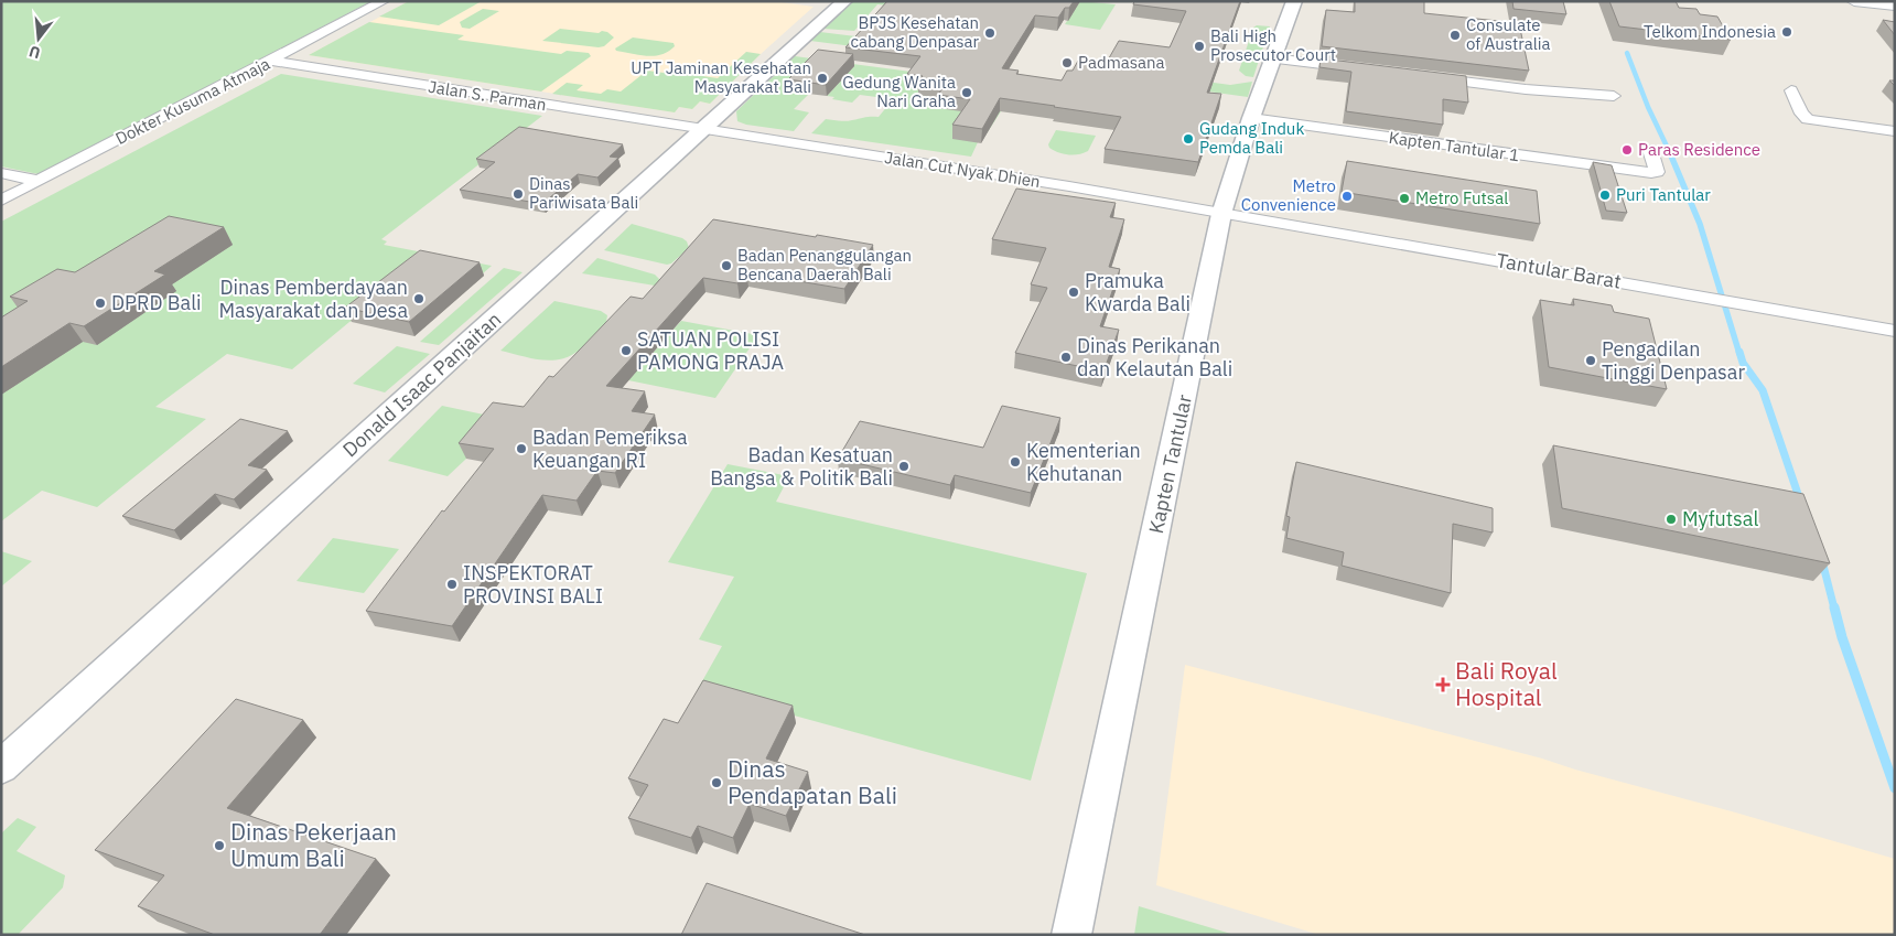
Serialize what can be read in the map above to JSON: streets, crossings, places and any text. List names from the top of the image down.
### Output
{
  "streets": {
    "street": [
      "Jalan S. Parman",
      "Dokter Kusuma Atmaja",
      "Kapten Tantular 1",
      "Jalan Cut Nyak Dhien",
      "Tantular Barat",
      "Donald Isaac Panjaitan",
      "Kapten Tantular"
    ]
  },
  "crossings": [
    ["Jalan S. Parman", "Dokter Kusuma Atmaja"],
    ["Jalan S. Parman", "Jalan Cut Nyak Dhien"],
    ["Jalan S. Parman", "Donald Isaac Panjaitan"],
    ["Kapten Tantular 1", "Kapten Tantular"],
    ["Jalan Cut Nyak Dhien", "Tantular Barat"],
    ["Jalan Cut Nyak Dhien", "Donald Isaac Panjaitan"],
    ["Jalan Cut Nyak Dhien", "Kapten Tantular"],
    ["Tantular Barat", "Kapten Tantular"]
  ],
  "places": {
    "other": [
      "Telkom Indonesia",
      "BPJS Kesehatan cabang Denpasar",
      "Consulate of Australia",
      "Bali High Prosecutor Court",
      "Padmasana",
      "UPT Jaminan Kesehatan Masyarakat Bali",
      "Gedung Wanita Nari Graha",
      "Gudang Induk Pemda Bali",
      "Paras Residence",
      "Dinas Pariwisata Bali",
      "Puri Tantular",
      "Metro Convenience",
      "Metro Futsal",
      "Badan Penanggulangan Bencana Daerah Bali",
      "Pramuka Kwarda Bali",
      "Dinas Pemberdayaan Masyarakat dan Desa",
      "DPRD Bali",
      "SATUAN POLISI PAMONG PRAJA",
      "Dinas Perikanan dan Kelautan Bali",
      "Pengadilan Tinggi Denpasar",
      "Badan Pemeriksa Keuangan RI",
      "Kementerian Kehutanan",
      "Badan Kesatuan Bangsa & Politik Bali",
      "Myfutsal",
      "INSPEKTORAT PROVINSI BALI",
      "Dinas Pendapatan Bali",
      "Dinas Pekerjaan Umum Bali"
    ],
    "health": ["Bali Royal Hospital"]
  },
  "north": "bottom"
}
